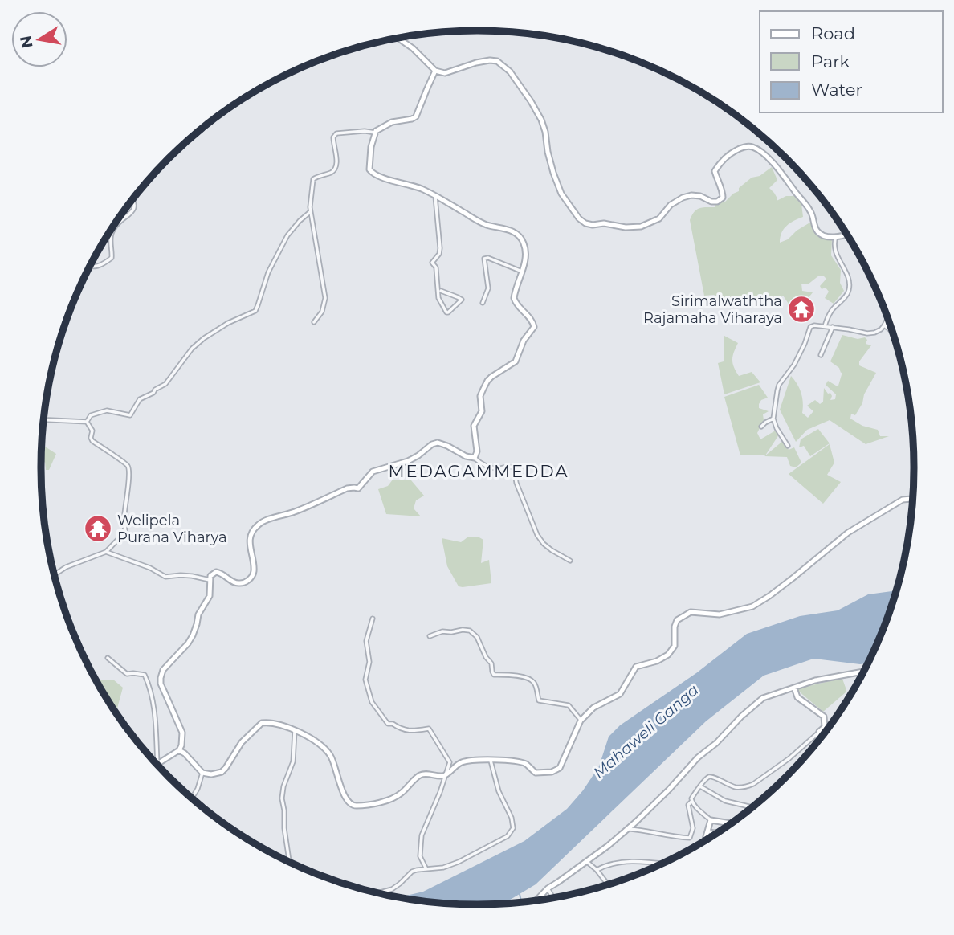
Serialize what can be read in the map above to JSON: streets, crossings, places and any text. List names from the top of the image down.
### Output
{
  "districts": ["MEDAGAMMEDDA"],
  "water": ["Mahaweli Ganga"],
  "places": {
    "temple": ["Sirimalwaththa Rajamaha Viharaya", "Welipela Purana Viharya"]
  },
  "legend": ["Road", "Park", "Water"],
  "north": "left"
}
